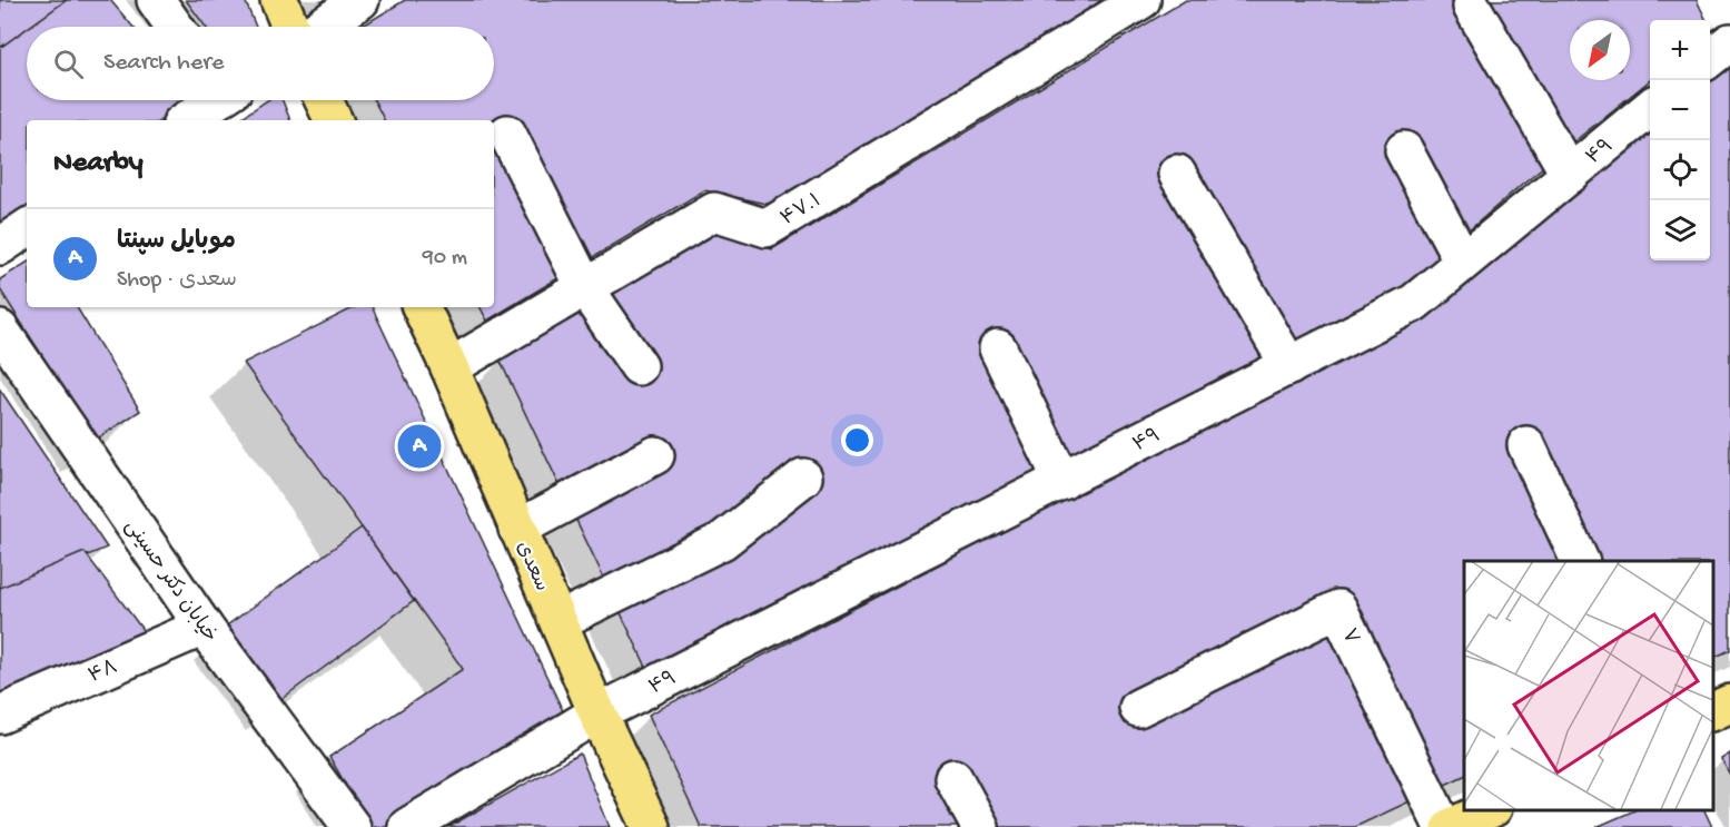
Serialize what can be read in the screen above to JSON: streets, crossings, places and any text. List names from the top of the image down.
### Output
{
  "streets": {
    "main road": ["سعدی"],
    "street": [
      "۴۹",
      "۴۷.۱",
      "خیابان دکتر حسینی",
      "۷",
      "۴۸"
    ]
  },
  "crossings": [
    ["۴۹", "سعدی"],
    ["۴۷.۱", "سعدی"],
    ["خیابان دکتر حسینی", "۴۸"]
  ],
  "north": "bottom left",
  "page": {
    "map_buttons": ["+", "−"],
    "search": "Search here",
    "heading": "Nearby",
    "list": [
      {
        "mark": "A",
        "name": "موبایل سپنتا",
        "note": "Shop · سعدی",
        "value": "90 m"
      }
    ],
    "pins": "A"
  }
}
